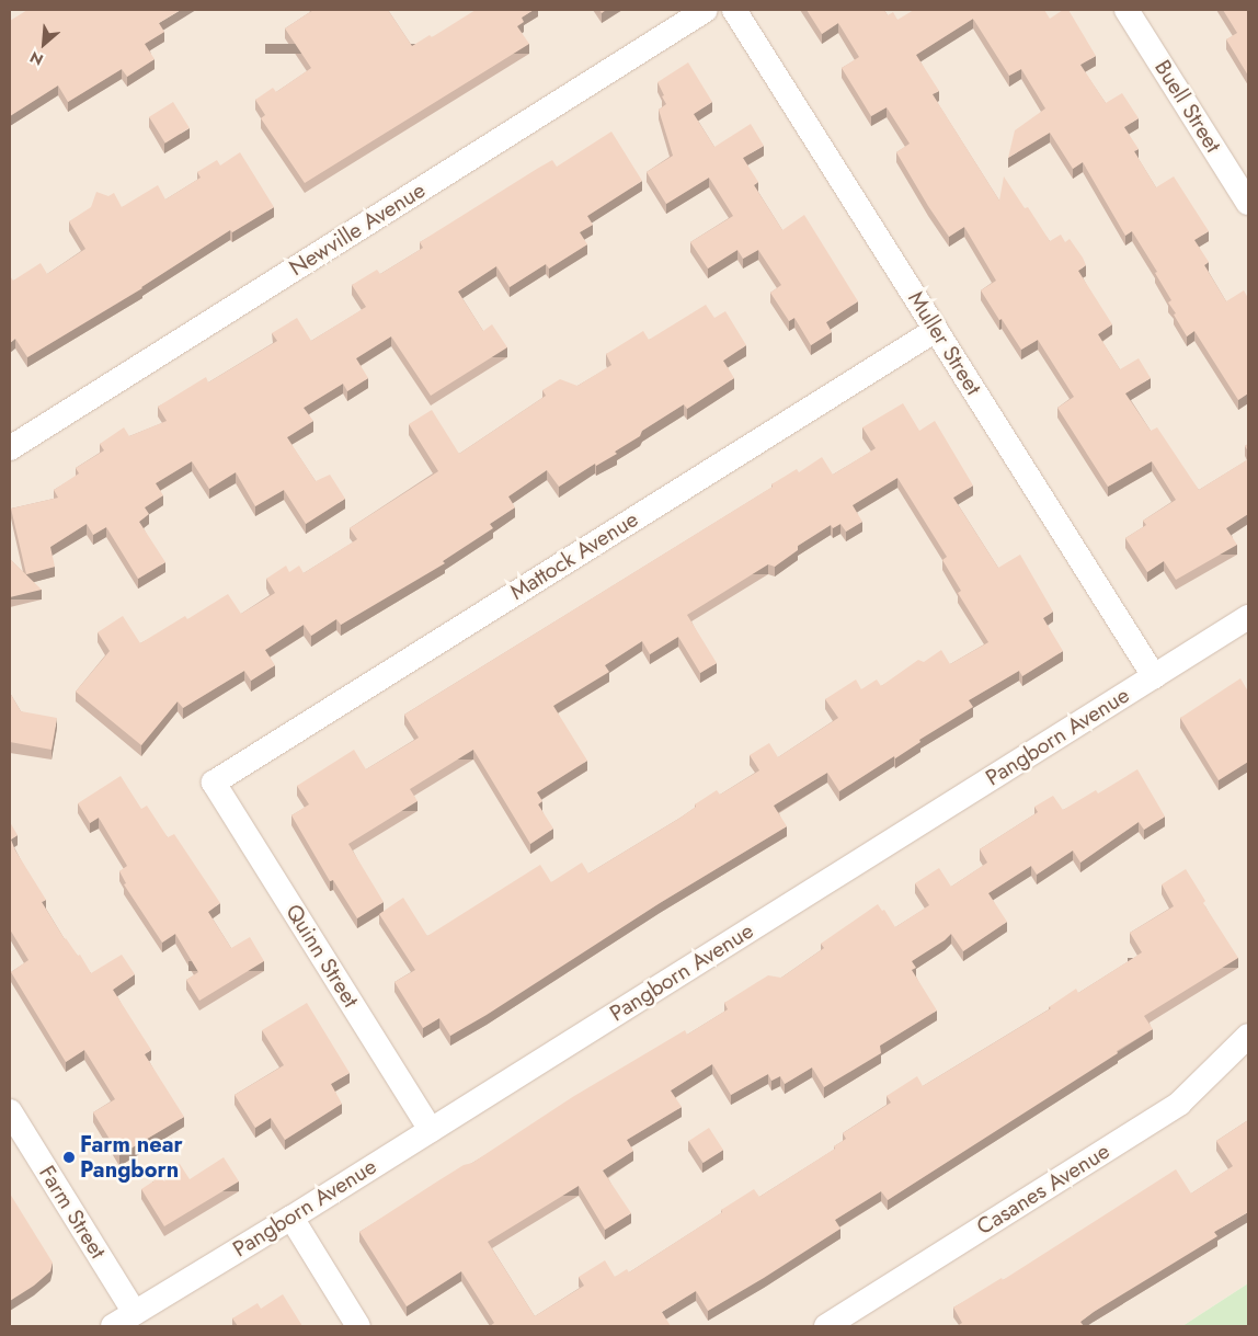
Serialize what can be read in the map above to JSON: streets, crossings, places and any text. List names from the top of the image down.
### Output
{
  "streets": {
    "street": [
      "Buell Street",
      "Newville Avenue",
      "Muller Street",
      "Mattock Avenue",
      "Pangborn Avenue",
      "Quinn Street",
      "Casanes Avenue",
      "Farm Street"
    ]
  },
  "crossings": [
    ["Muller Street", "Mattock Avenue"],
    ["Muller Street", "Pangborn Avenue"],
    ["Mattock Avenue", "Quinn Street"],
    ["Pangborn Avenue", "Quinn Street"],
    ["Pangborn Avenue", "Farm Street"]
  ],
  "places": ["Farm near Pangborn"],
  "north": "bottom left"
}
